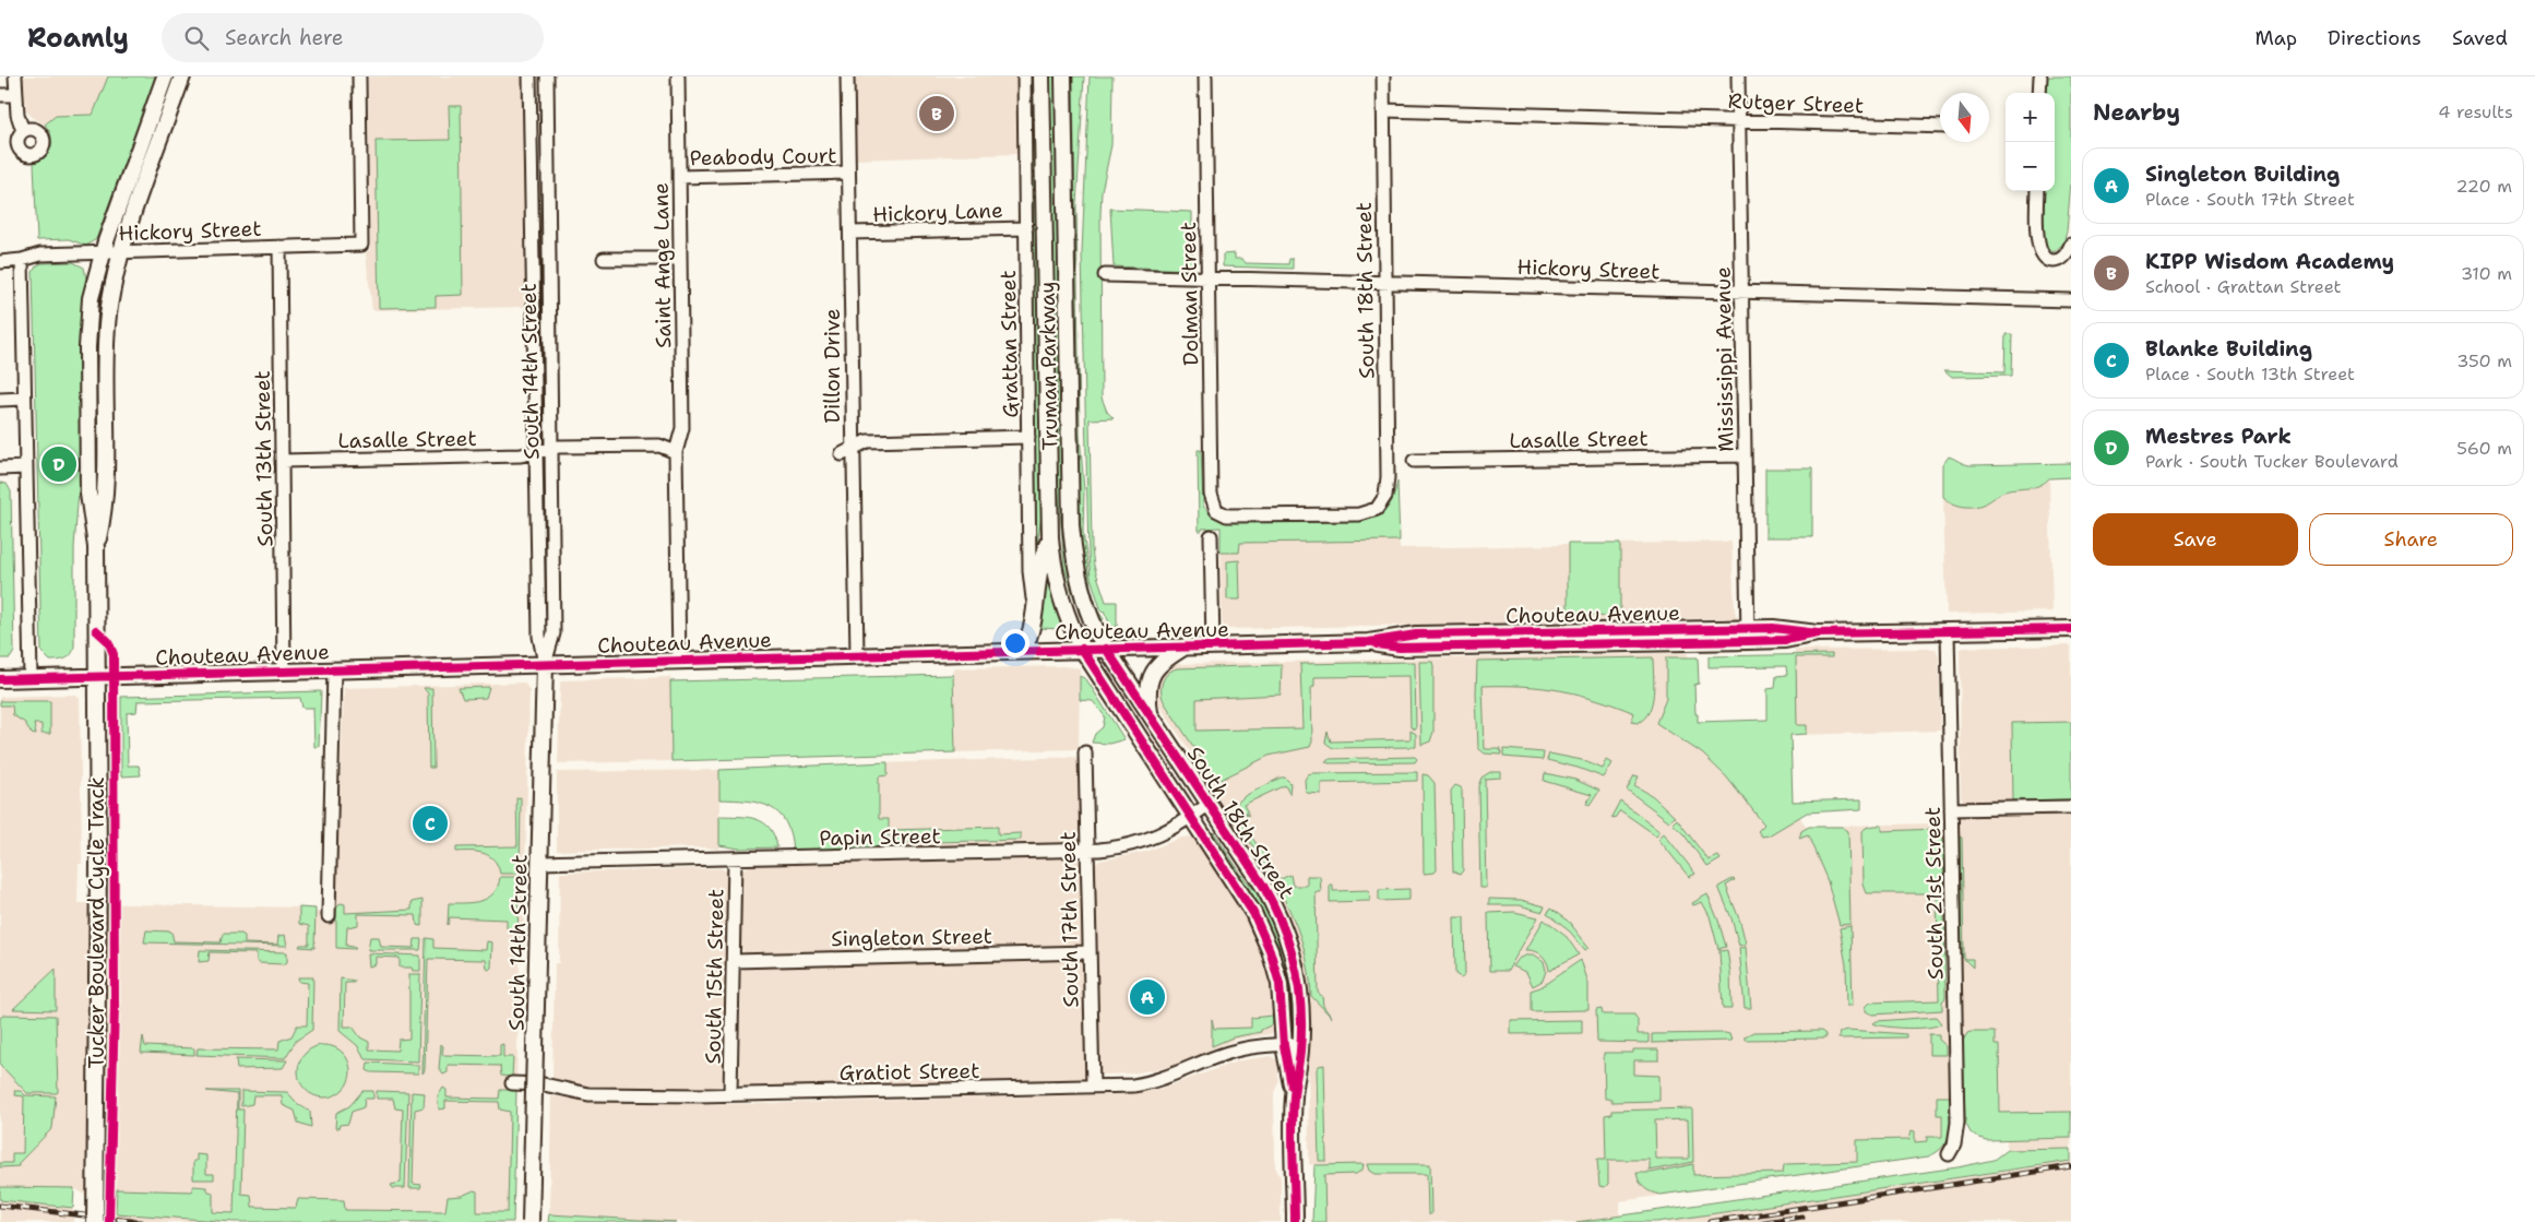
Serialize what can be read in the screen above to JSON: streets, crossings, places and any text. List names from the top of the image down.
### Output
{
  "streets": {
    "main road": [
      "South 18th Street",
      "Truman Parkway",
      "South 14th Street",
      "Chouteau Avenue"
    ],
    "street": [
      "Rutger Street",
      "Peabody Court",
      "Hickory Lane",
      "Hickory Street",
      "Saint Ange Lane",
      "Dolman Street",
      "Grattan Street",
      "Mississippi Avenue",
      "Dillon Drive",
      "Lasalle Street",
      "South 13th Street",
      "Papin Street",
      "South 21st Street",
      "South 17th Street",
      "Singleton Street",
      "South 15th Street",
      "Gratiot Street"
    ],
    "cycle path": ["Tucker Boulevard Cycle Track"]
  },
  "crossings": [
    ["Rutger Street", "South 18th Street"],
    ["Rutger Street", "Mississippi Avenue"],
    ["Peabody Court", "Saint Ange Lane"],
    ["Peabody Court", "Dillon Drive"],
    ["Hickory Lane", "Grattan Street"],
    ["Hickory Lane", "Dillon Drive"],
    ["Hickory Street", "South 18th Street"],
    ["Hickory Street", "Dolman Street"],
    ["Hickory Street", "Mississippi Avenue"],
    ["Hickory Street", "South 13th Street"],
    ["Saint Ange Lane", "Lasalle Street"],
    ["Saint Ange Lane", "Chouteau Avenue"],
    ["South 18th Street", "Dolman Street"],
    ["South 18th Street", "Truman Parkway"],
    ["South 18th Street", "Chouteau Avenue"],
    ["South 18th Street", "Papin Street"],
    ["South 18th Street", "Gratiot Street"],
    ["Mississippi Avenue", "Lasalle Street"],
    ["Mississippi Avenue", "Chouteau Avenue"],
    ["Dillon Drive", "Chouteau Avenue"],
    ["Truman Parkway", "Chouteau Avenue"],
    ["South 14th Street", "Lasalle Street"],
    ["South 14th Street", "Chouteau Avenue"],
    ["South 14th Street", "Papin Street"],
    ["Lasalle Street", "South 13th Street"],
    ["South 13th Street", "Chouteau Avenue"],
    ["Chouteau Avenue", "South 21st Street"],
    ["Papin Street", "South 17th Street"],
    ["Papin Street", "South 15th Street"],
    ["South 17th Street", "Singleton Street"],
    ["South 17th Street", "Gratiot Street"],
    ["Singleton Street", "South 15th Street"],
    ["South 15th Street", "Gratiot Street"]
  ],
  "north": "bottom",
  "page": {
    "header": "Roamly",
    "search": "Search here",
    "nav": ["Map", "Directions", "Saved"],
    "heading": ["Nearby", "4 results"],
    "map_buttons": ["+", "−"],
    "pins": [
      "B",
      "D",
      "C",
      "A"
    ],
    "list": [
      {
        "mark": "A",
        "name": "Singleton Building",
        "note": "Place · South 17th Street",
        "value": "220 m"
      },
      {
        "mark": "B",
        "name": "KIPP Wisdom Academy",
        "note": "School · Grattan Street",
        "value": "310 m"
      },
      {
        "mark": "C",
        "name": "Blanke Building",
        "note": "Place · South 13th Street",
        "value": "350 m"
      },
      {
        "mark": "D",
        "name": "Mestres Park",
        "note": "Park · South Tucker Boulevard",
        "value": "560 m"
      }
    ],
    "buttons": ["Save", "Share"]
  }
}
